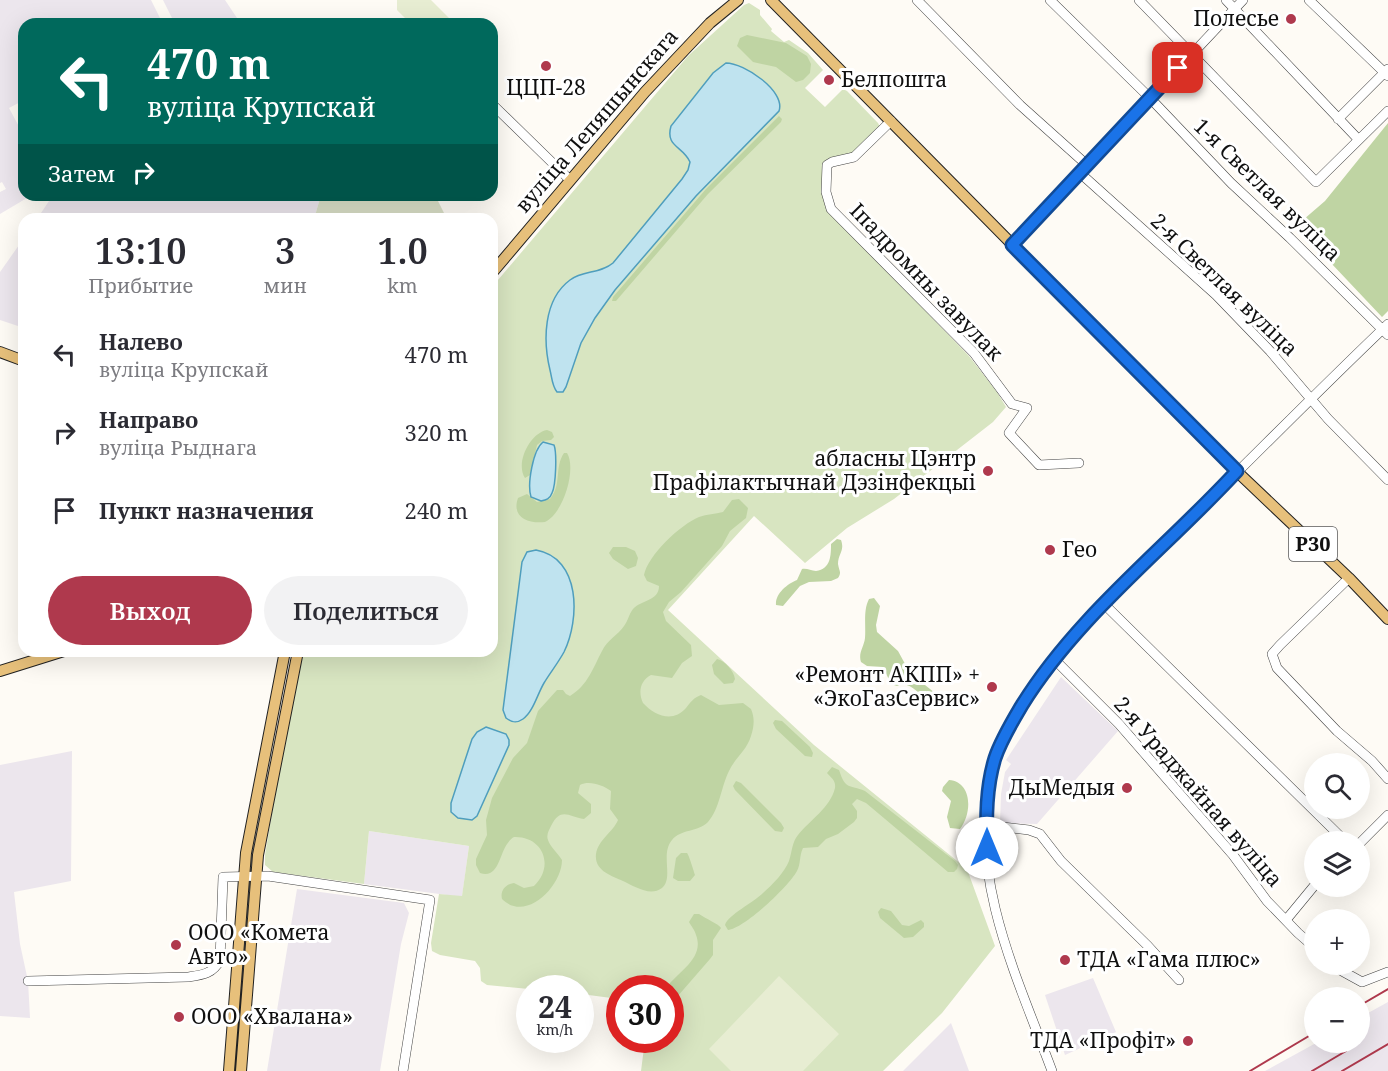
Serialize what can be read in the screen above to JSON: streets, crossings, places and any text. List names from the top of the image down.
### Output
{
  "streets": {
    "main road": ["вуліца Лепяшынскага", "Р30"],
    "street": [
      "1-я Светлая вуліца",
      "Іпадромны завулак",
      "2-я Светлая вуліца",
      "2-я Ураджайная вуліца"
    ]
  },
  "crossings": [
    ["Іпадромны завулак", "Р30"]
  ],
  "places": [
    "Полесье",
    "ЦЦП-28",
    "Белпошта",
    "абласны Цэнтр Прафілактычнай Дэзінфекцыі",
    "Гео",
    "«Ремонт АКПП» + «ЭкоГазСервис»",
    "ДыМедыя",
    "ООО «Комета Авто»",
    "ТДА «Гама плюс»",
    "ООО «Хвалана»",
    "ТДА «Профіт»"
  ],
  "page": {
    "turn": ["470 m", "вуліца Крупскай"],
    "then": "Затем",
    "eta": [
      "13:10",
      "Прибытие",
      "3",
      "мин",
      "1.0",
      "km"
    ],
    "list": [
      {
        "name": "Налево",
        "note": "вуліца Крупскай",
        "value": "470 m"
      },
      {
        "name": "Направо",
        "note": "вуліца Рыднага",
        "value": "320 m"
      },
      {
        "name": "Пункт назначения",
        "value": "240 m"
      }
    ],
    "buttons": ["Выход", "Поделиться"],
    "map_buttons": ["+", "−"],
    "speed": "24 km/h",
    "limit": "30"
  }
}
